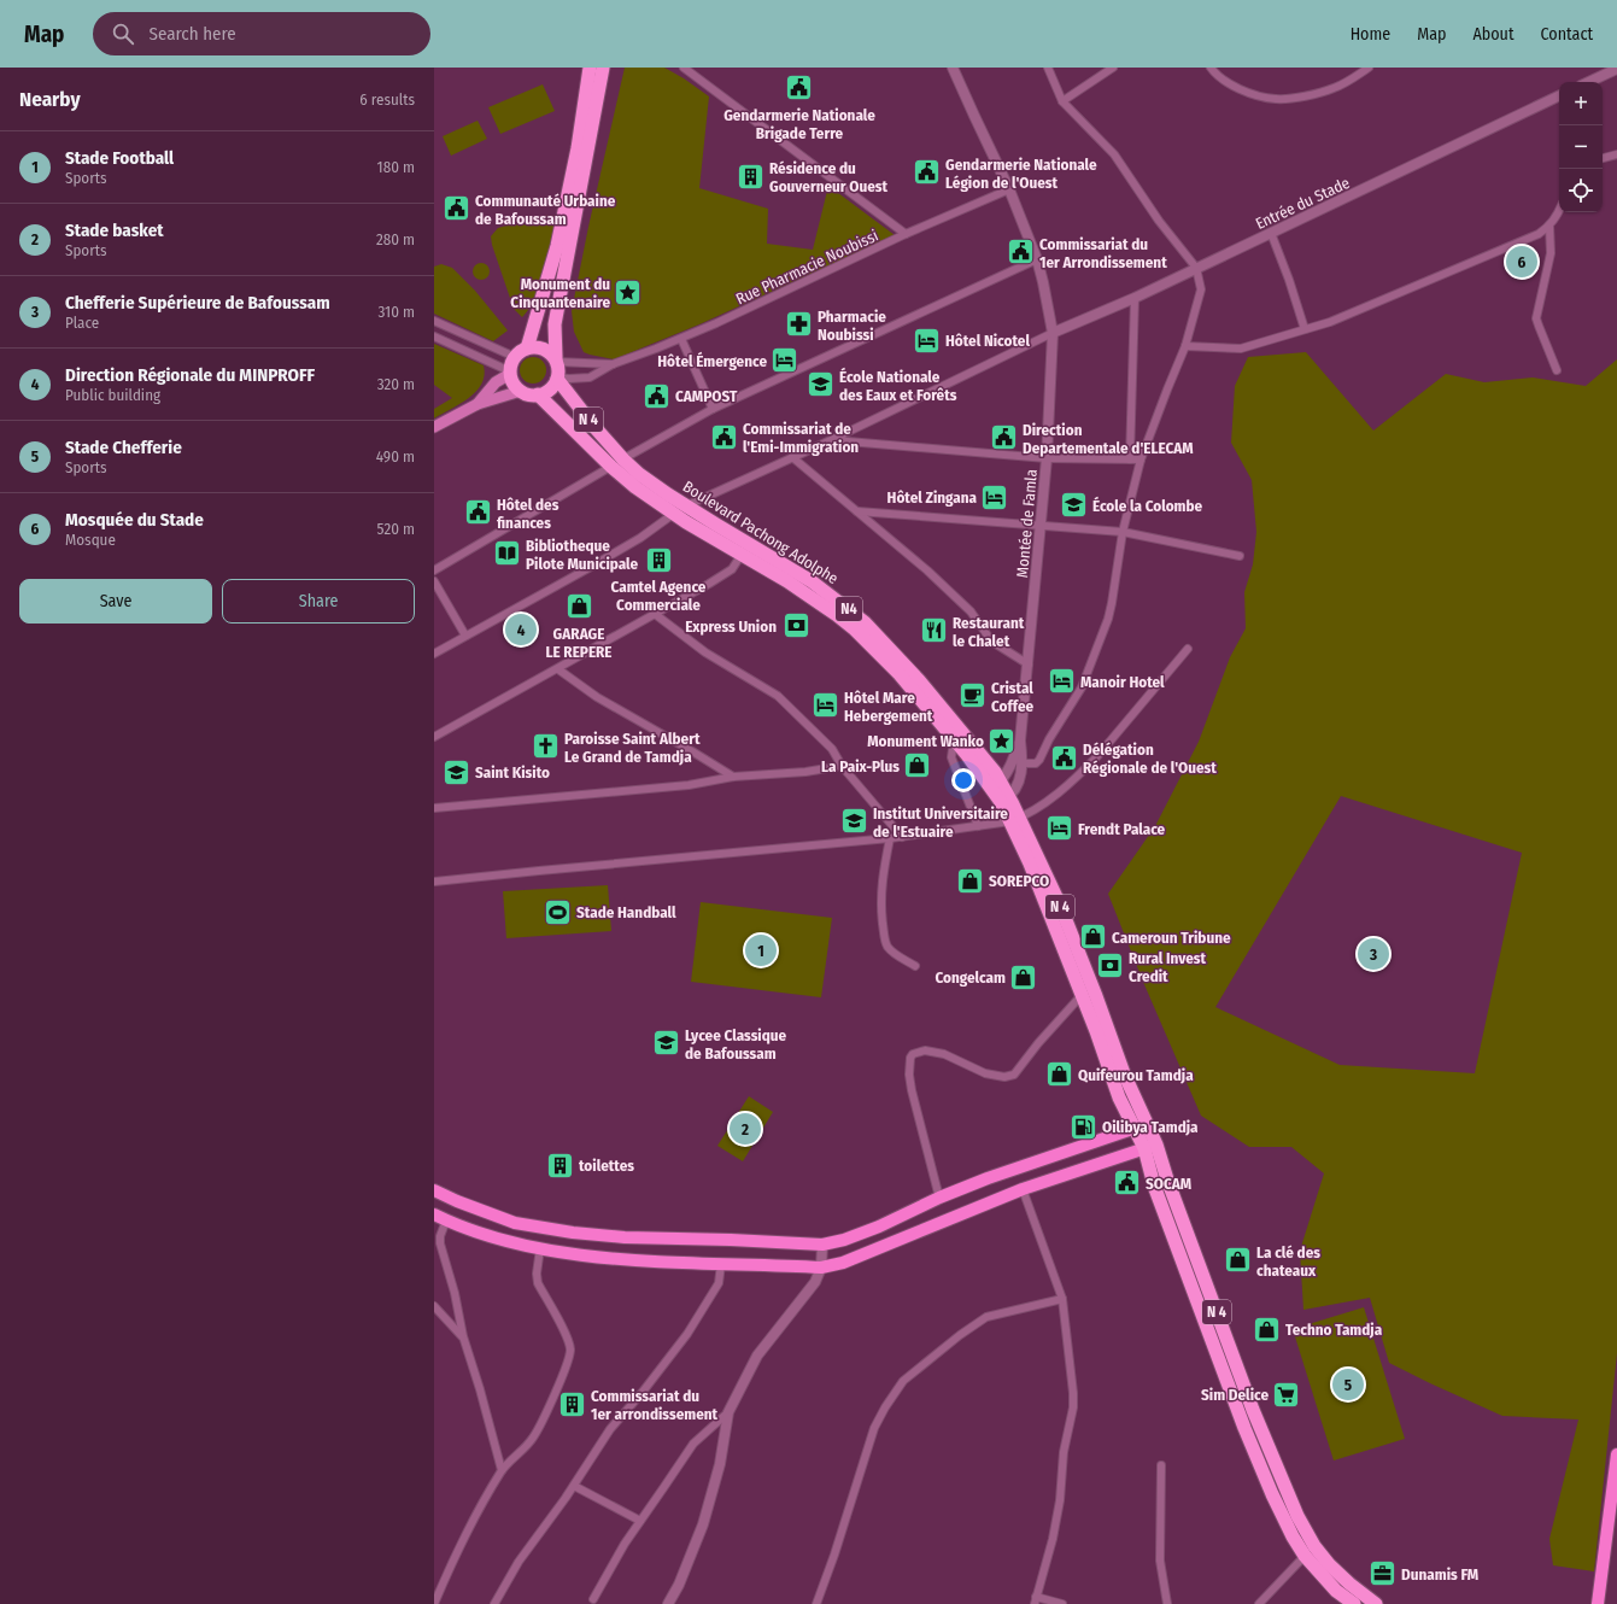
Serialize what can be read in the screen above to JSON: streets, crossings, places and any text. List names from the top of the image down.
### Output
{
  "streets": {
    "highway": ["N 4", "Boulevard Pachong Adolphe", "N4"],
    "street": ["Entrée du Stade", "Rue Pharmacie Noubissi", "Montée de Famla"]
  },
  "crossings": [
    ["Entrée du Stade", "Montée de Famla"],
    ["Rue Pharmacie Noubissi", "N 4"],
    ["Rue Pharmacie Noubissi", "Montée de Famla"],
    ["N 4", "Boulevard Pachong Adolphe"],
    ["Montée de Famla", "Boulevard Pachong Adolphe"]
  ],
  "places": {
    "public building": [
      "Gendarmerie Nationale Brigade Terre",
      "Gendarmerie Nationale Légion de l'Ouest",
      "Communauté Urbaine de Bafoussam",
      "Commissariat du 1er Arrondissement",
      "CAMPOST",
      "Commissariat de l'Emi-Immigration",
      "Direction Departementale d'ELECAM",
      "Hôtel des finances",
      "Délégation Régionale de l'Ouest",
      "SOCAM"
    ],
    "building": [
      "Résidence du Gouverneur Ouest",
      "Camtel Agence Commerciale",
      "toilettes",
      "Commissariat du 1er arrondissement"
    ],
    "place": ["Monument du Cinquantenaire", "Monument Wanko"],
    "pharmacy": ["Pharmacie Noubissi"],
    "hotel": [
      "Hôtel Nicotel",
      "Hôtel Émergence",
      "Hôtel Zingana",
      "Manoir Hotel",
      "Hôtel Mare Hebergement",
      "Frendt Palace"
    ],
    "school or university": [
      "École Nationale des Eaux et Forêts",
      "École la Colombe",
      "Saint Kisito",
      "Institut Universitaire de l'Estuaire",
      "Lycee Classique de Bafoussam"
    ],
    "library": ["Bibliotheque Pilote Municipale"],
    "shop": [
      "GARAGE LE REPERE",
      "La Paix-Plus",
      "SOREPCO",
      "Cameroun Tribune",
      "Congelcam",
      "Quifeurou Tamdja",
      "La clé des chateaux",
      "Techno Tamdja"
    ],
    "bank": ["Express Union", "Rural Invest Credit"],
    "restaurant": ["Restaurant le Chalet"],
    "cafe": ["Cristal Coffee"],
    "church": ["Paroisse Saint Albert Le Grand de Tamdja"],
    "sports": ["Stade Handball"],
    "fuel station": ["Oilibya Tamdja"],
    "supermarket": ["Sim Delice"],
    "office": ["Dunamis FM"]
  },
  "page": {
    "header": "Map",
    "search": "Search here",
    "nav": [
      "Home",
      "Map",
      "About",
      "Contact"
    ],
    "heading": ["Nearby", "6 results"],
    "map_buttons": ["+", "−"],
    "list": [
      {
        "mark": "1",
        "name": "Stade Football",
        "note": "Sports",
        "value": "180 m"
      },
      {
        "mark": "2",
        "name": "Stade basket",
        "note": "Sports",
        "value": "280 m"
      },
      {
        "mark": "3",
        "name": "Chefferie Supérieure de Bafoussam",
        "note": "Place",
        "value": "310 m"
      },
      {
        "mark": "4",
        "name": "Direction Régionale du MINPROFF",
        "note": "Public building",
        "value": "320 m"
      },
      {
        "mark": "5",
        "name": "Stade Chefferie",
        "note": "Sports",
        "value": "490 m"
      },
      {
        "mark": "6",
        "name": "Mosquée du Stade",
        "note": "Mosque",
        "value": "520 m"
      }
    ],
    "pins": [
      "6",
      "4",
      "1",
      "3",
      "2",
      "5"
    ],
    "buttons": ["Save", "Share"]
  }
}
